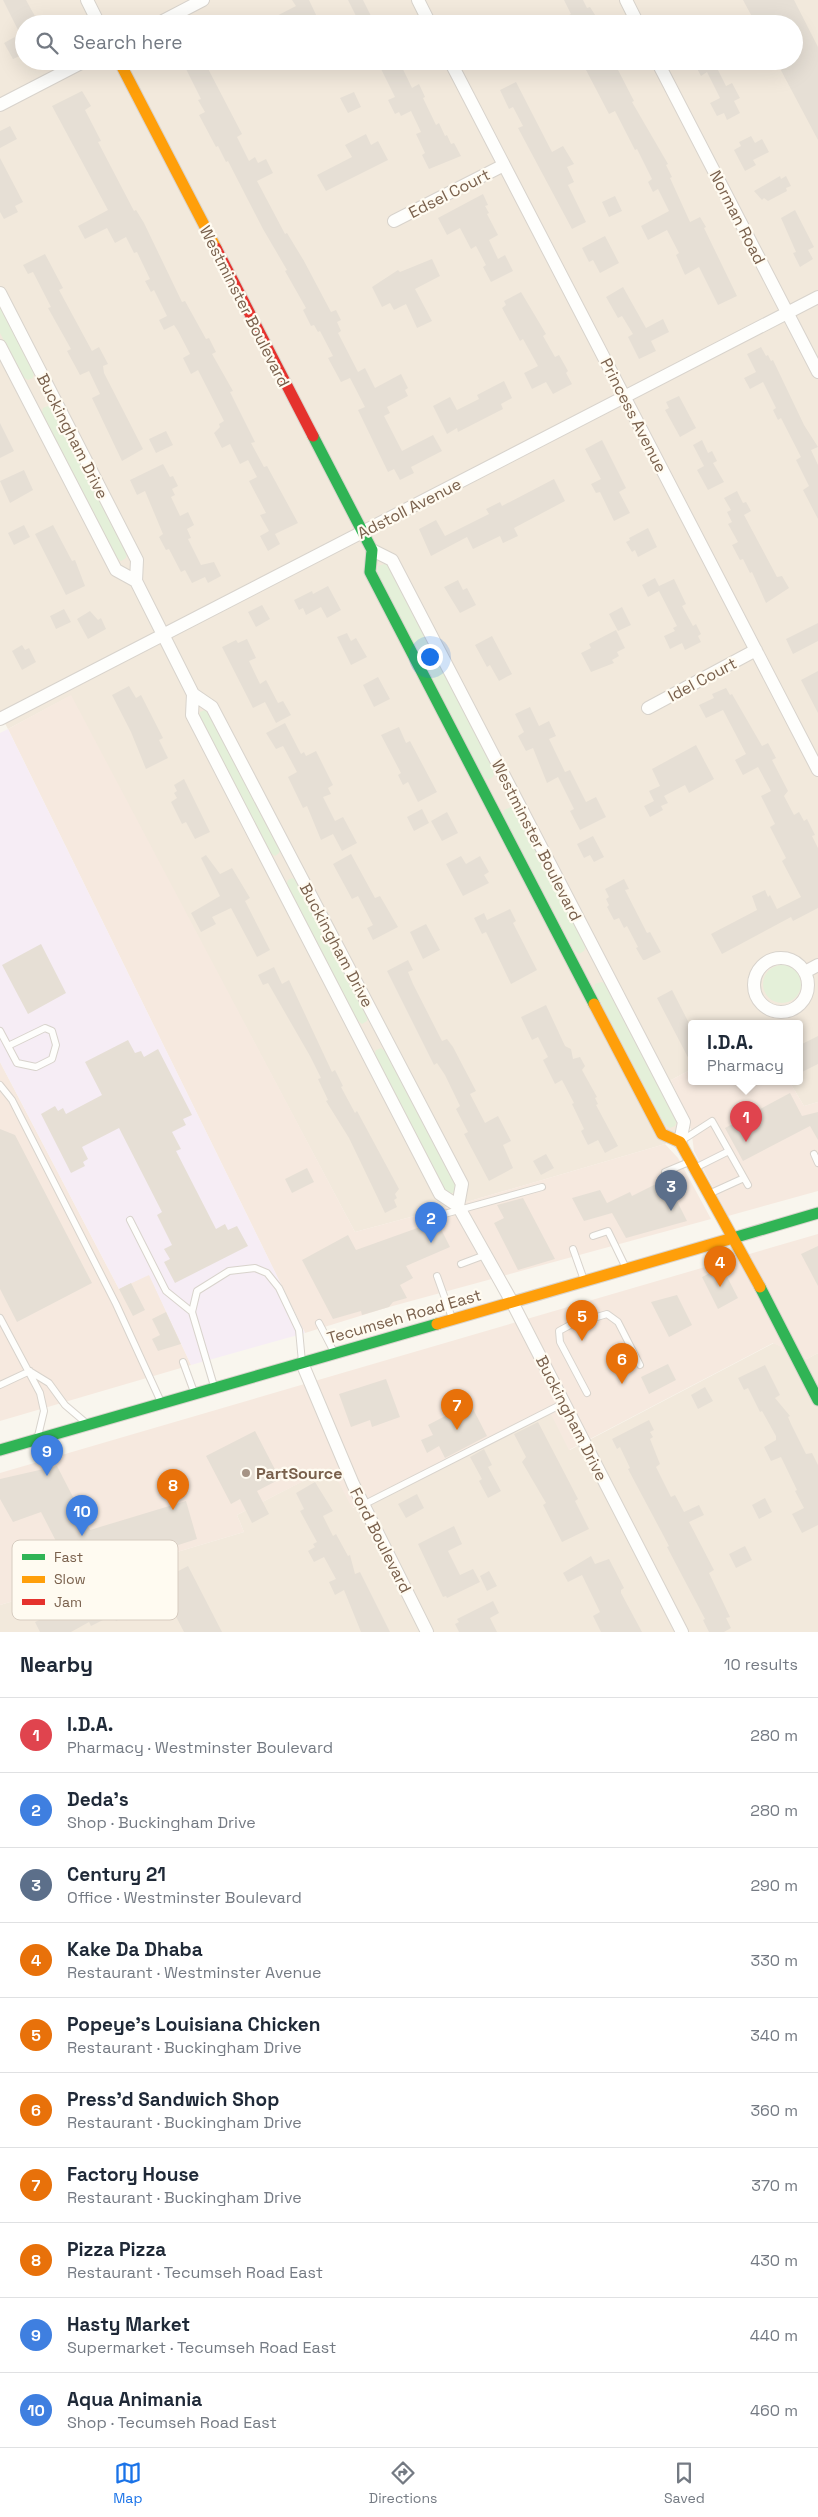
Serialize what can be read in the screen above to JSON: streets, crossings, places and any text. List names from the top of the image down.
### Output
{
  "streets": {
    "street": [
      "Edsel Court",
      "Norman Road",
      "Westminster Boulevard",
      "Princess Avenue",
      "Buckingham Drive",
      "Adstoll Avenue",
      "Idel Court",
      "Tecumseh Road East",
      "Ford Boulevard"
    ]
  },
  "crossings": [
    ["Edsel Court", "Princess Avenue"],
    ["Norman Road", "Adstoll Avenue"],
    ["Westminster Boulevard", "Adstoll Avenue"],
    ["Westminster Boulevard", "Tecumseh Road East"],
    ["Princess Avenue", "Adstoll Avenue"],
    ["Princess Avenue", "Idel Court"],
    ["Buckingham Drive", "Adstoll Avenue"],
    ["Buckingham Drive", "Tecumseh Road East"],
    ["Tecumseh Road East", "Ford Boulevard"]
  ],
  "places": ["PartSource"],
  "legend": ["Fast", "Slow", "Jam"],
  "page": {
    "search": "Search here",
    "popup": ["I.D.A.", "Pharmacy"],
    "pins": [
      "1",
      "3",
      "2",
      "4",
      "5",
      "6",
      "7",
      "9",
      "8",
      "10"
    ],
    "heading": ["Nearby", "10 results"],
    "list": [
      {
        "mark": "1",
        "name": "I.D.A.",
        "note": "Pharmacy · Westminster Boulevard",
        "value": "280 m"
      },
      {
        "mark": "2",
        "name": "Deda's",
        "note": "Shop · Buckingham Drive",
        "value": "280 m"
      },
      {
        "mark": "3",
        "name": "Century 21",
        "note": "Office · Westminster Boulevard",
        "value": "290 m"
      },
      {
        "mark": "4",
        "name": "Kake Da Dhaba",
        "note": "Restaurant · Westminster Avenue",
        "value": "330 m"
      },
      {
        "mark": "5",
        "name": "Popeye's Louisiana Chicken",
        "note": "Restaurant · Buckingham Drive",
        "value": "340 m"
      },
      {
        "mark": "6",
        "name": "Press'd Sandwich Shop",
        "note": "Restaurant · Buckingham Drive",
        "value": "360 m"
      },
      {
        "mark": "7",
        "name": "Factory House",
        "note": "Restaurant · Buckingham Drive",
        "value": "370 m"
      },
      {
        "mark": "8",
        "name": "Pizza Pizza",
        "note": "Restaurant · Tecumseh Road East",
        "value": "430 m"
      },
      {
        "mark": "9",
        "name": "Hasty Market",
        "note": "Supermarket · Tecumseh Road East",
        "value": "440 m"
      },
      {
        "mark": "10",
        "name": "Aqua Animania",
        "note": "Shop · Tecumseh Road East",
        "value": "460 m"
      }
    ],
    "nav": ["Map", "Directions", "Saved"]
  }
}
